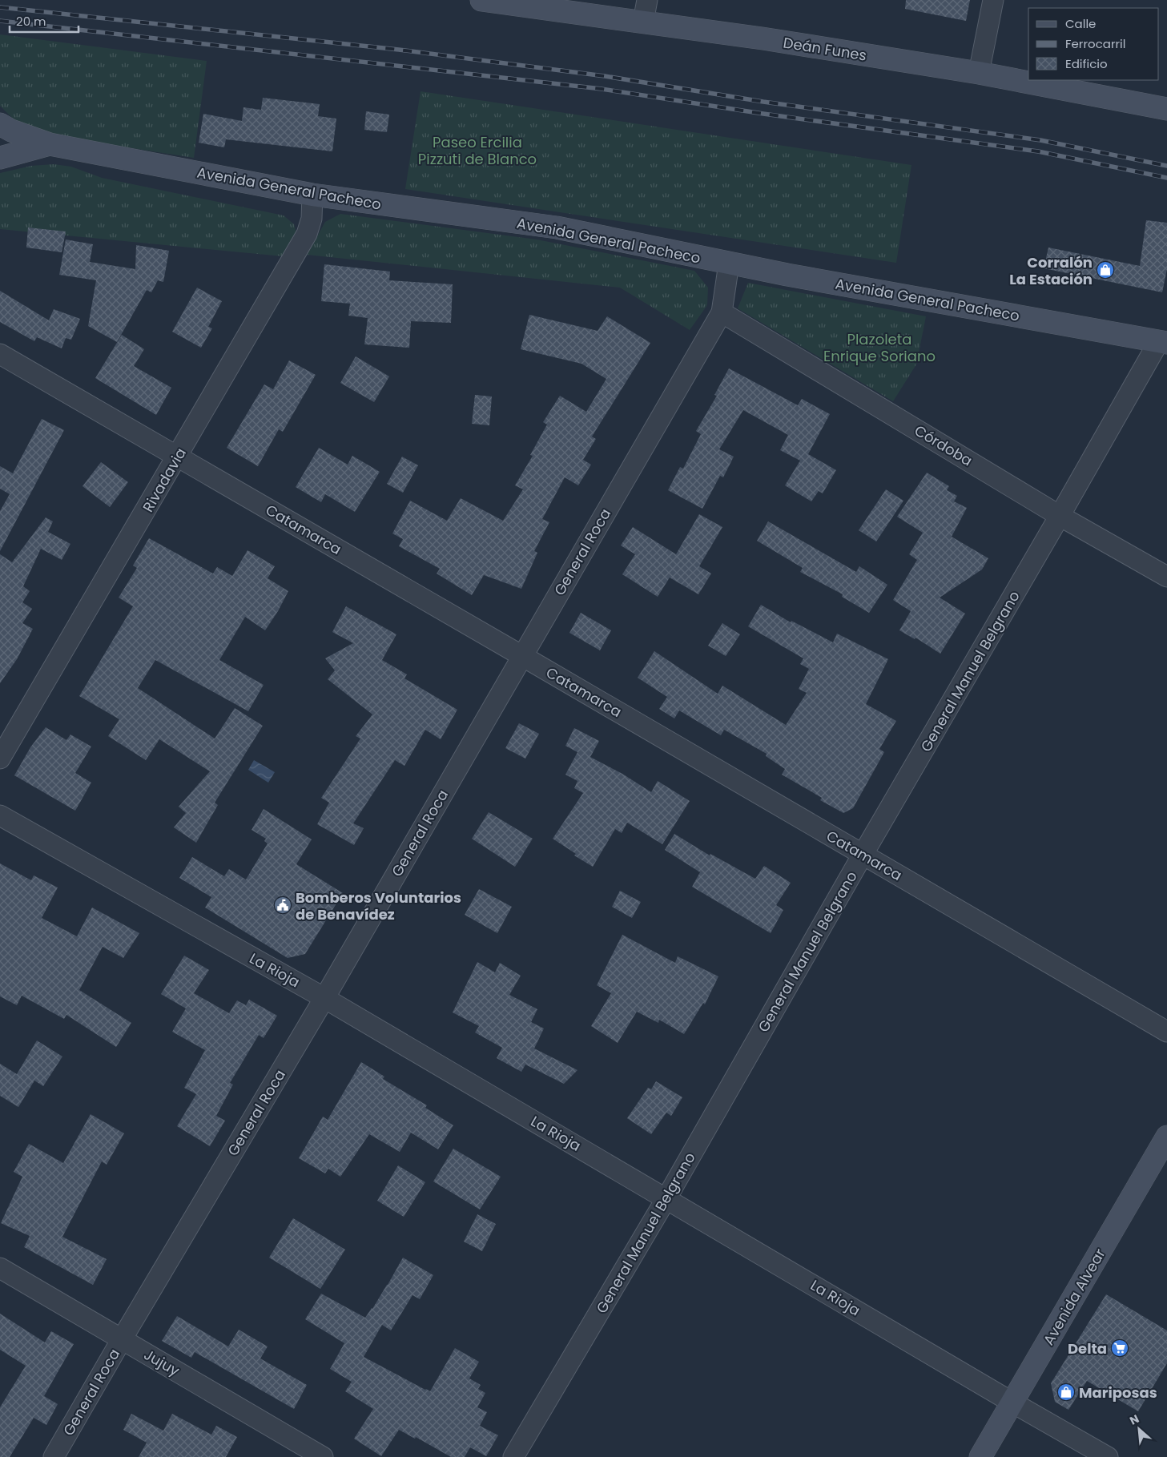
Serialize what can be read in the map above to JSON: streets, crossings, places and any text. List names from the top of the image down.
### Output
{
  "streets": {
    "street": [
      "Deán Funes",
      "Avenida General Pacheco",
      "Córdoba",
      "Rivadavia",
      "Catamarca",
      "General Roca",
      "General Manuel Belgrano",
      "La Rioja",
      "Avenida Alvear",
      "Jujuy"
    ]
  },
  "crossings": [
    ["Avenida General Pacheco", "Rivadavia"],
    ["Avenida General Pacheco", "General Roca"],
    ["Avenida General Pacheco", "General Manuel Belgrano"],
    ["Córdoba", "General Roca"],
    ["Córdoba", "General Manuel Belgrano"],
    ["Rivadavia", "Catamarca"],
    ["Catamarca", "General Roca"],
    ["Catamarca", "General Manuel Belgrano"],
    ["General Roca", "La Rioja"],
    ["General Roca", "Jujuy"],
    ["General Manuel Belgrano", "La Rioja"],
    ["La Rioja", "Avenida Alvear"]
  ],
  "parks": ["Paseo Ercilia Pizzuti de Blanco", "Plazoleta Enrique Soriano"],
  "places": {
    "shop": ["Corralón La Estación", "Mariposas"],
    "public building": ["Bomberos Voluntarios de Benavídez"],
    "supermarket": ["Delta"]
  },
  "legend": ["Calle", "Ferrocarril", "Edificio"],
  "scale_bar": "20 m",
  "north": "top left"
}
